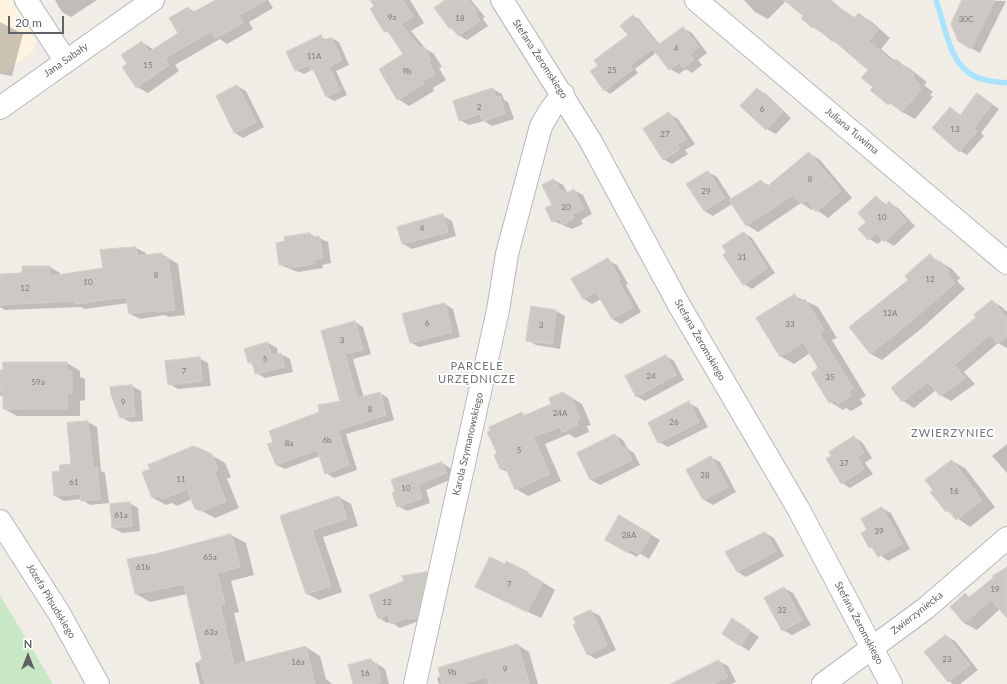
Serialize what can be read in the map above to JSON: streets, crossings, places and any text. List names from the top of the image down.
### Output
{
  "streets": {
    "street": [
      "Stefana Żeromskiego",
      "Jana Sabały",
      "Juliana Tuwima",
      "Karola Szymanowskiego",
      "Józefa Piłsudskiego",
      "Zwierzyniecka"
    ]
  },
  "crossings": [
    ["Stefana Żeromskiego", "Karola Szymanowskiego"],
    ["Stefana Żeromskiego", "Zwierzyniecka"]
  ],
  "districts": ["PARCELE URZĘDNICZE", "ZWIERZYNIEC"],
  "house_numbers": [
    "9a",
    "18",
    "30C",
    "4",
    "11A",
    "15",
    "25",
    "9b",
    "2",
    "6",
    "13",
    "27",
    "8",
    "29",
    "20",
    "10",
    "4",
    "31",
    "8",
    "12",
    "10",
    "12",
    "12A",
    "6",
    "33",
    "3",
    "3",
    "5",
    "7",
    "24",
    "35",
    "59a",
    "9",
    "8",
    "24A",
    "26",
    "6b",
    "8a",
    "5",
    "37",
    "28",
    "11",
    "61",
    "10",
    "16",
    "61a",
    "39",
    "28A",
    "65a",
    "61b",
    "7",
    "19",
    "12",
    "32",
    "63a",
    "23",
    "16a",
    "9",
    "9b",
    "16"
  ],
  "scale_bar": "20 m",
  "north": "top"
}
